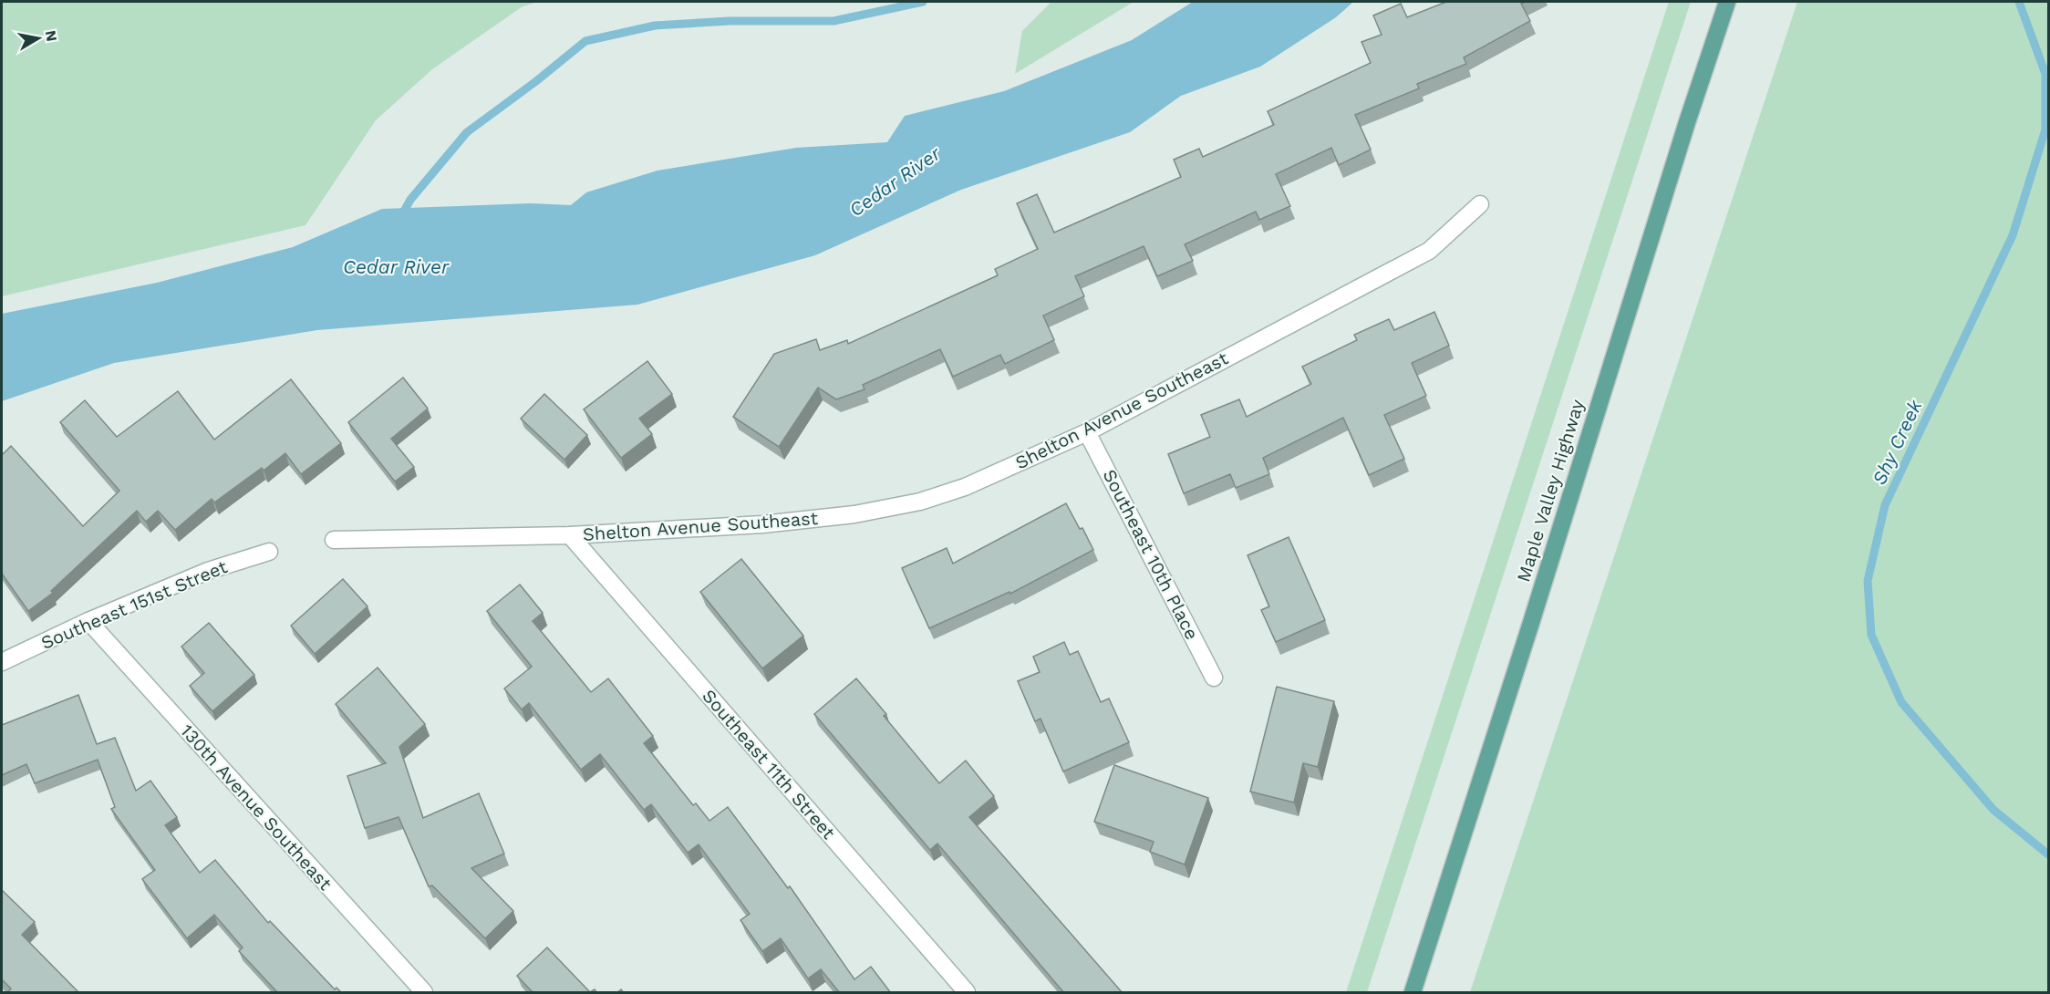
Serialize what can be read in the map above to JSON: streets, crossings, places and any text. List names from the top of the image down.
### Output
{
  "streets": {
    "main road": ["Maple Valley Highway"],
    "street": [
      "Shelton Avenue Southeast",
      "Southeast 10th Place",
      "Southeast 151st Street",
      "Southeast 11th Street",
      "130th Avenue Southeast"
    ]
  },
  "crossings": [
    ["Shelton Avenue Southeast", "Southeast 10th Place"],
    ["Shelton Avenue Southeast", "Southeast 11th Street"],
    ["Southeast 151st Street", "130th Avenue Southeast"]
  ],
  "water": ["Cedar River", "Shy Creek"],
  "north": "right"
}
